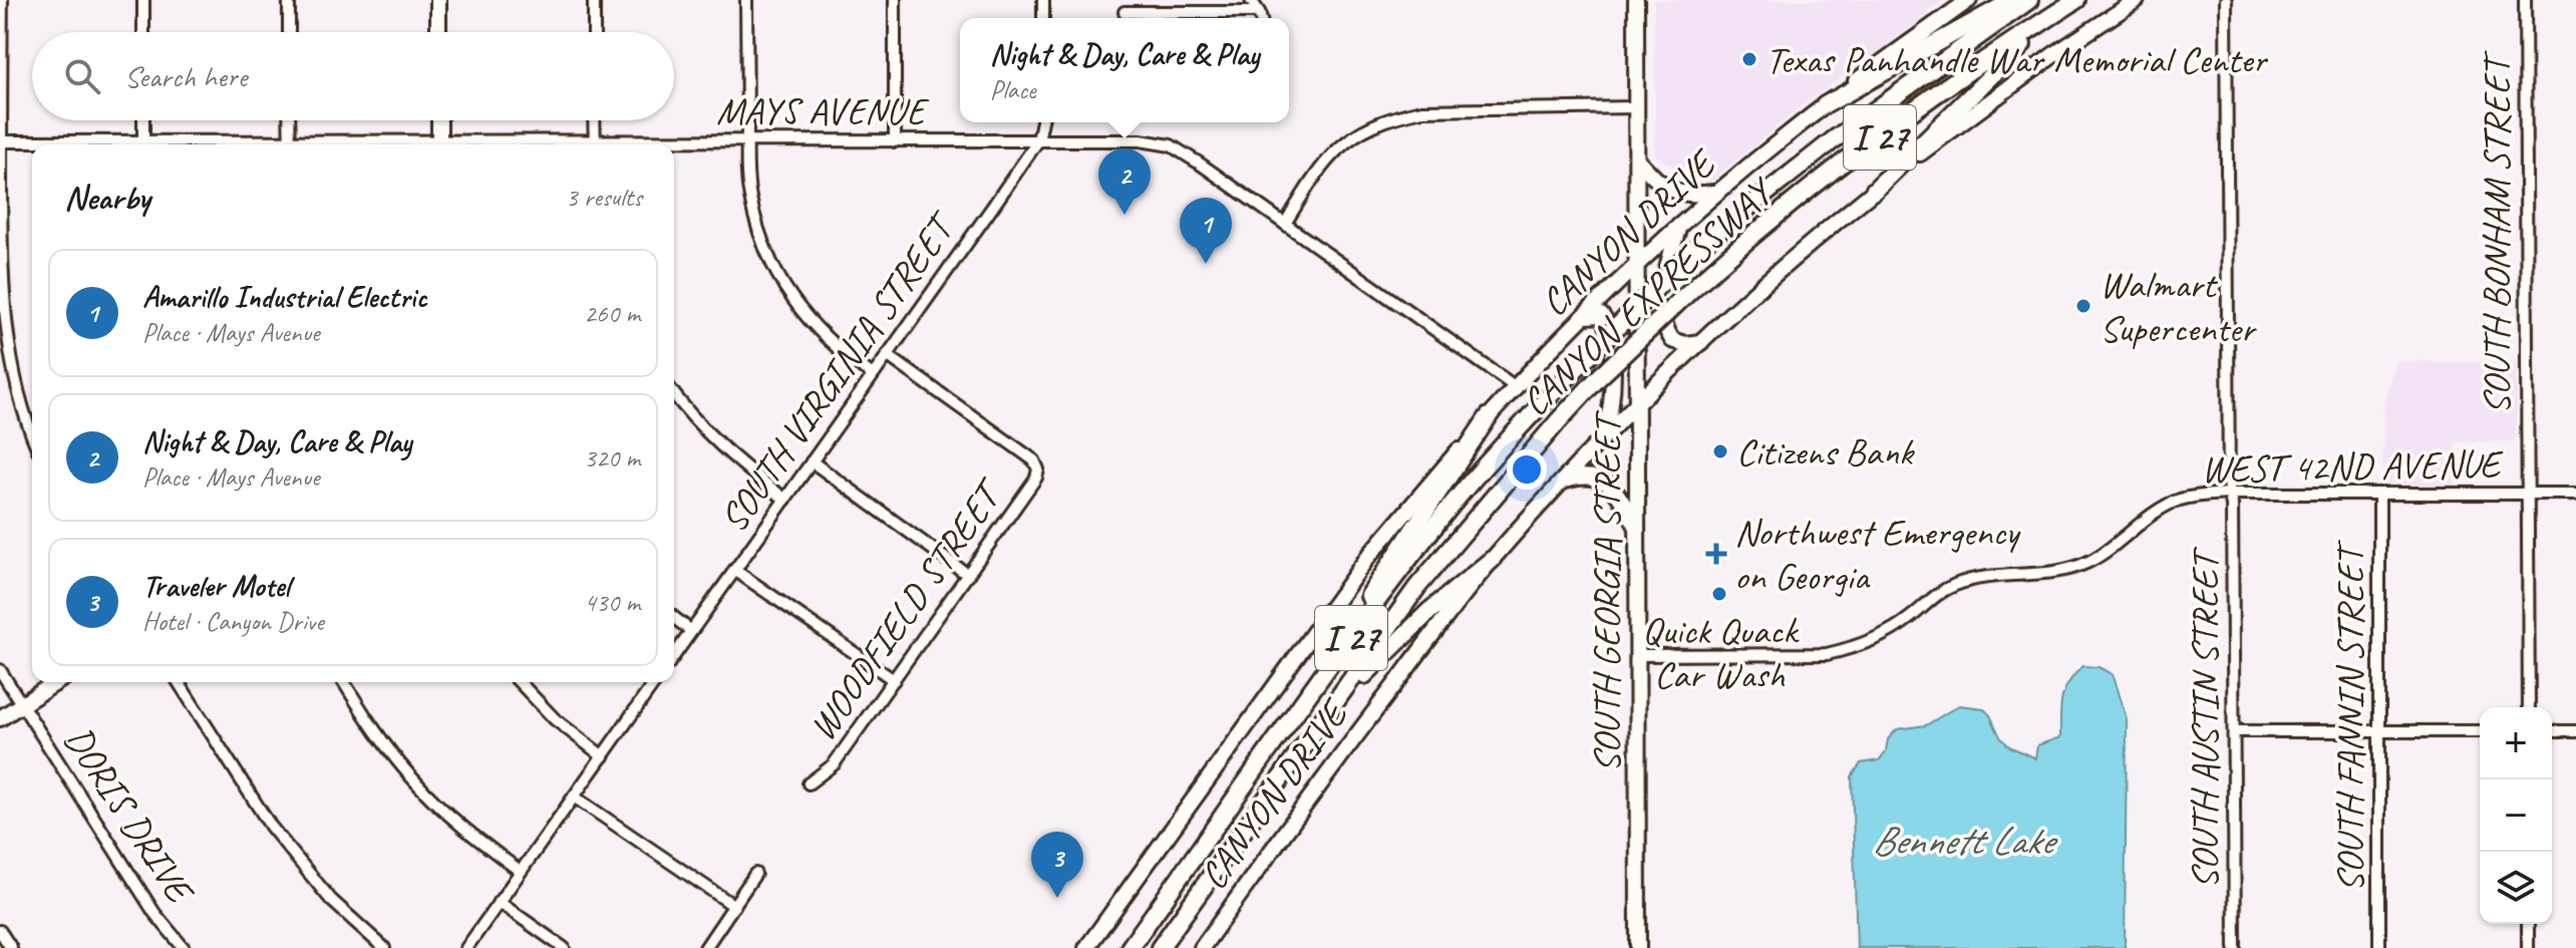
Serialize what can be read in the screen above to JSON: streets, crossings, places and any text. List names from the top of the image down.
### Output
{
  "streets": {
    "highway": ["I 27", "CANYON EXPRESSWAY"],
    "main road": ["CANYON DRIVE", "SOUTH GEORGIA STREET"],
    "street": [
      "MAYS AVENUE",
      "SOUTH BONHAM STREET",
      "SOUTH VIRGINIA STREET",
      "WEST 42ND AVENUE",
      "WOODFIELD STREET",
      "SOUTH FANNIN STREET",
      "SOUTH AUSTIN STREET",
      "DORIS DRIVE"
    ]
  },
  "crossings": [
    ["MAYS AVENUE", "CANYON DRIVE"],
    ["MAYS AVENUE", "SOUTH VIRGINIA STREET"],
    ["CANYON DRIVE", "SOUTH GEORGIA STREET"],
    ["SOUTH BONHAM STREET", "WEST 42ND AVENUE"],
    ["SOUTH VIRGINIA STREET", "WOODFIELD STREET"],
    ["WEST 42ND AVENUE", "SOUTH GEORGIA STREET"],
    ["WEST 42ND AVENUE", "SOUTH FANNIN STREET"],
    ["WEST 42ND AVENUE", "SOUTH AUSTIN STREET"]
  ],
  "water": ["Bennett Lake"],
  "places": {
    "other": [
      "Texas Panhandle War Memorial Center",
      "Walmart Supercenter",
      "Citizens Bank",
      "Quick Quack Car Wash"
    ],
    "health": ["Northwest Emergency on Georgia"]
  },
  "page": {
    "popup": ["Night & Day, Care & Play", "Place"],
    "search": "Search here",
    "heading": ["Nearby", "3 results"],
    "pins": ["2", "1", "3"],
    "list": [
      {
        "mark": "1",
        "name": "Amarillo Industrial Electric",
        "note": "Place · Mays Avenue",
        "value": "260 m"
      },
      {
        "mark": "2",
        "name": "Night & Day, Care & Play",
        "note": "Place · Mays Avenue",
        "value": "320 m"
      },
      {
        "mark": "3",
        "name": "Traveler Motel",
        "note": "Hotel · Canyon Drive",
        "value": "430 m"
      }
    ],
    "map_buttons": ["+", "−"]
  }
}
